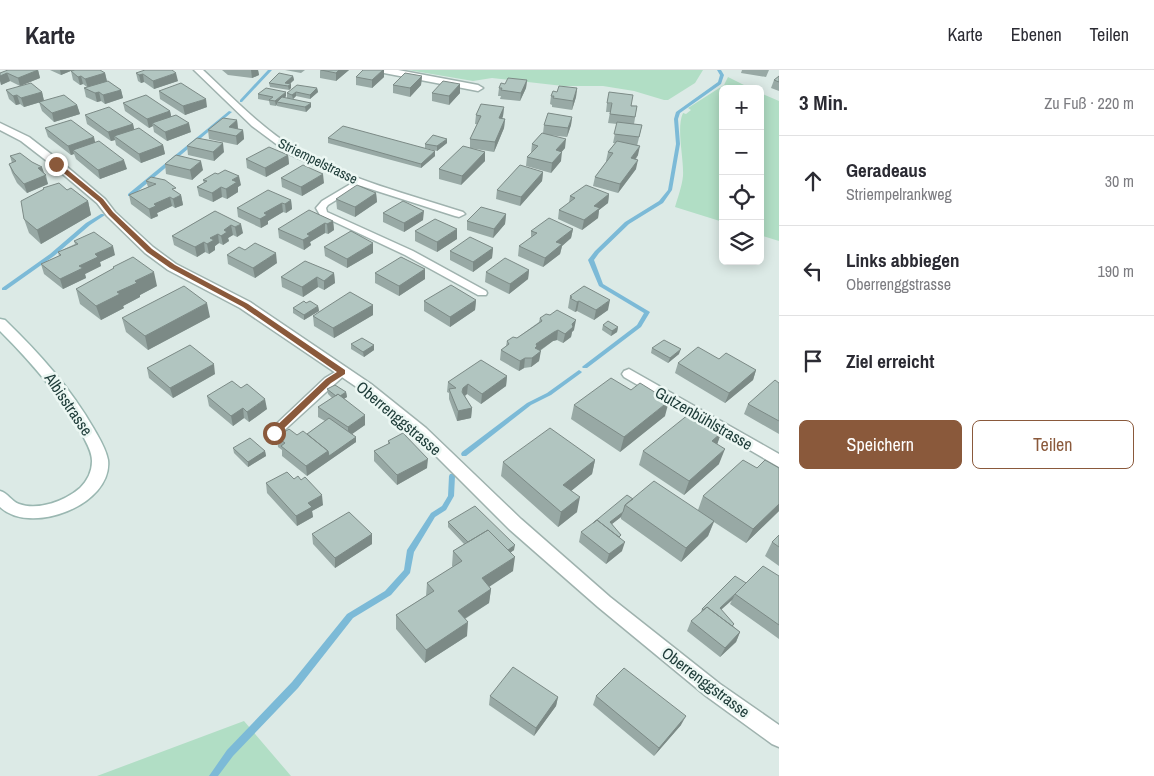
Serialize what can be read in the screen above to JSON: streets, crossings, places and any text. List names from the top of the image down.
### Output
{
  "streets": {
    "street": [
      "Striempelstrasse",
      "Albisstrasse",
      "Oberrenggstrasse",
      "Gutzenbühlstrasse"
    ]
  },
  "page": {
    "header": "Karte",
    "nav": ["Karte", "Ebenen", "Teilen"],
    "heading": ["3 Min.", "Zu Fuß · 220 m"],
    "map_buttons": ["+", "−"],
    "list": [
      ["Geradeaus", "Striempelrankweg", "30 m"],
      ["Links abbiegen", "Oberrenggstrasse", "190 m"],
      "Ziel erreicht"
    ],
    "buttons": ["Speichern", "Teilen"]
  }
}
